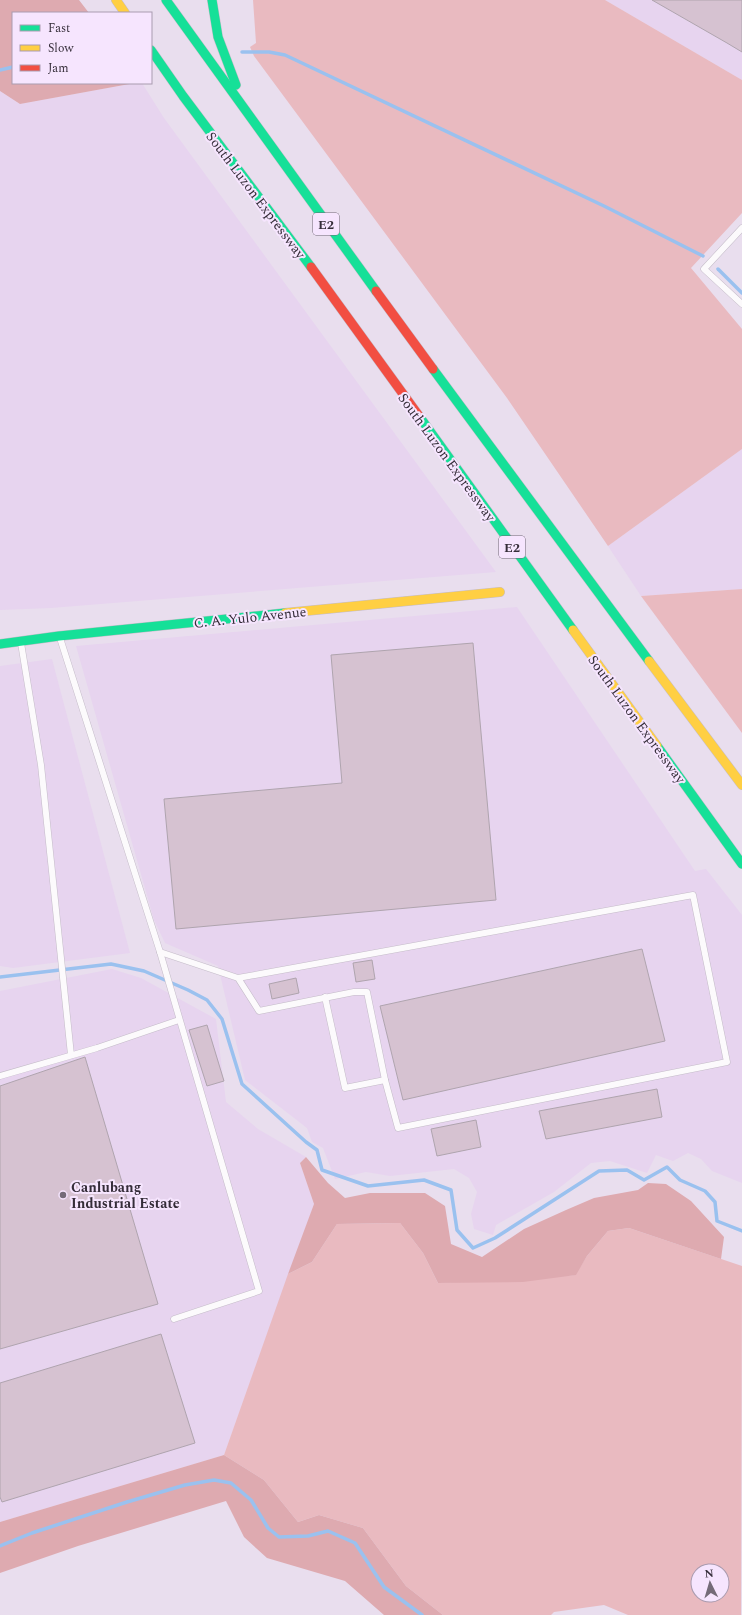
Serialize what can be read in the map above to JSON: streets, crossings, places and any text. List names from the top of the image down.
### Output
{
  "streets": {
    "main road": ["South Luzon Expressway", "E2", "C. A. Yulo Avenue"]
  },
  "places": ["Canlubang Industrial Estate"],
  "legend": ["Fast", "Slow", "Jam"],
  "north": "top"
}
